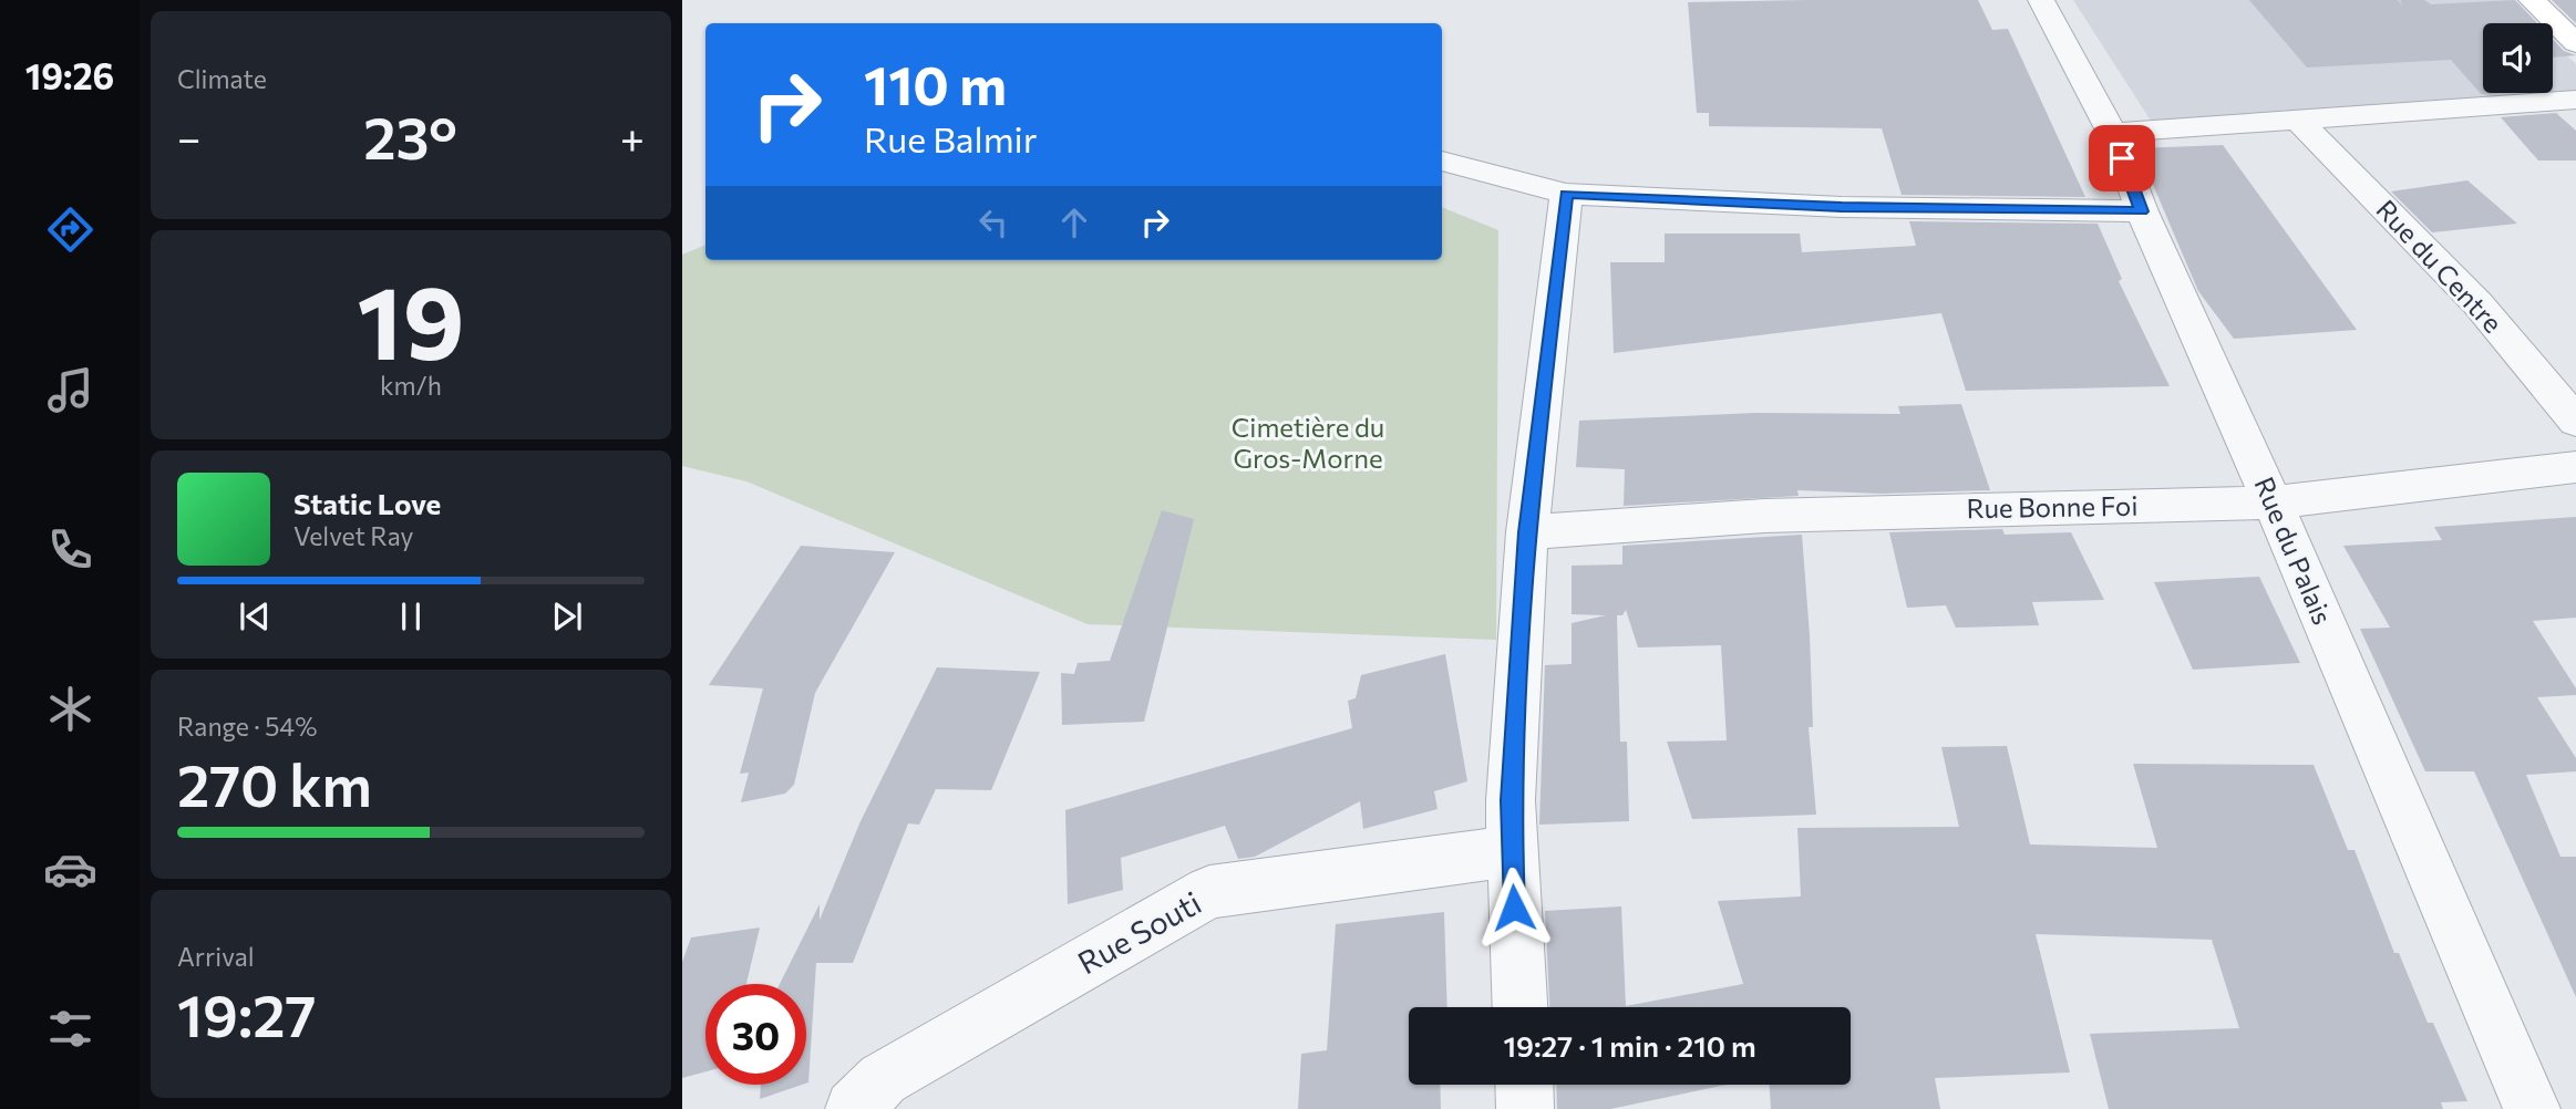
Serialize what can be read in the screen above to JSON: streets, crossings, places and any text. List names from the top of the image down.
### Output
{
  "streets": {
    "street": [
      "Rue du Centre",
      "Rue Bonne Foi",
      "Rue du Palais",
      "Rue Souti"
    ]
  },
  "crossings": [
    ["Rue Bonne Foi", "Rue du Palais"]
  ],
  "parks": ["Cimetière du Gros-Morne"],
  "page": {
    "tabs": "19:26",
    "tile": [
      "Climate",
      ["19", "km/h"],
      ["Range · 54%", "270 km"],
      ["Arrival", "19:27"]
    ],
    "turn": ["110 m", "Rue Balmir"],
    "heat": ["−", "23°", "+"],
    "song": ["Static Love", "Velvet Ray"],
    "limit": "30",
    "trip": "19:27 · 1 min · 210 m"
  }
}
